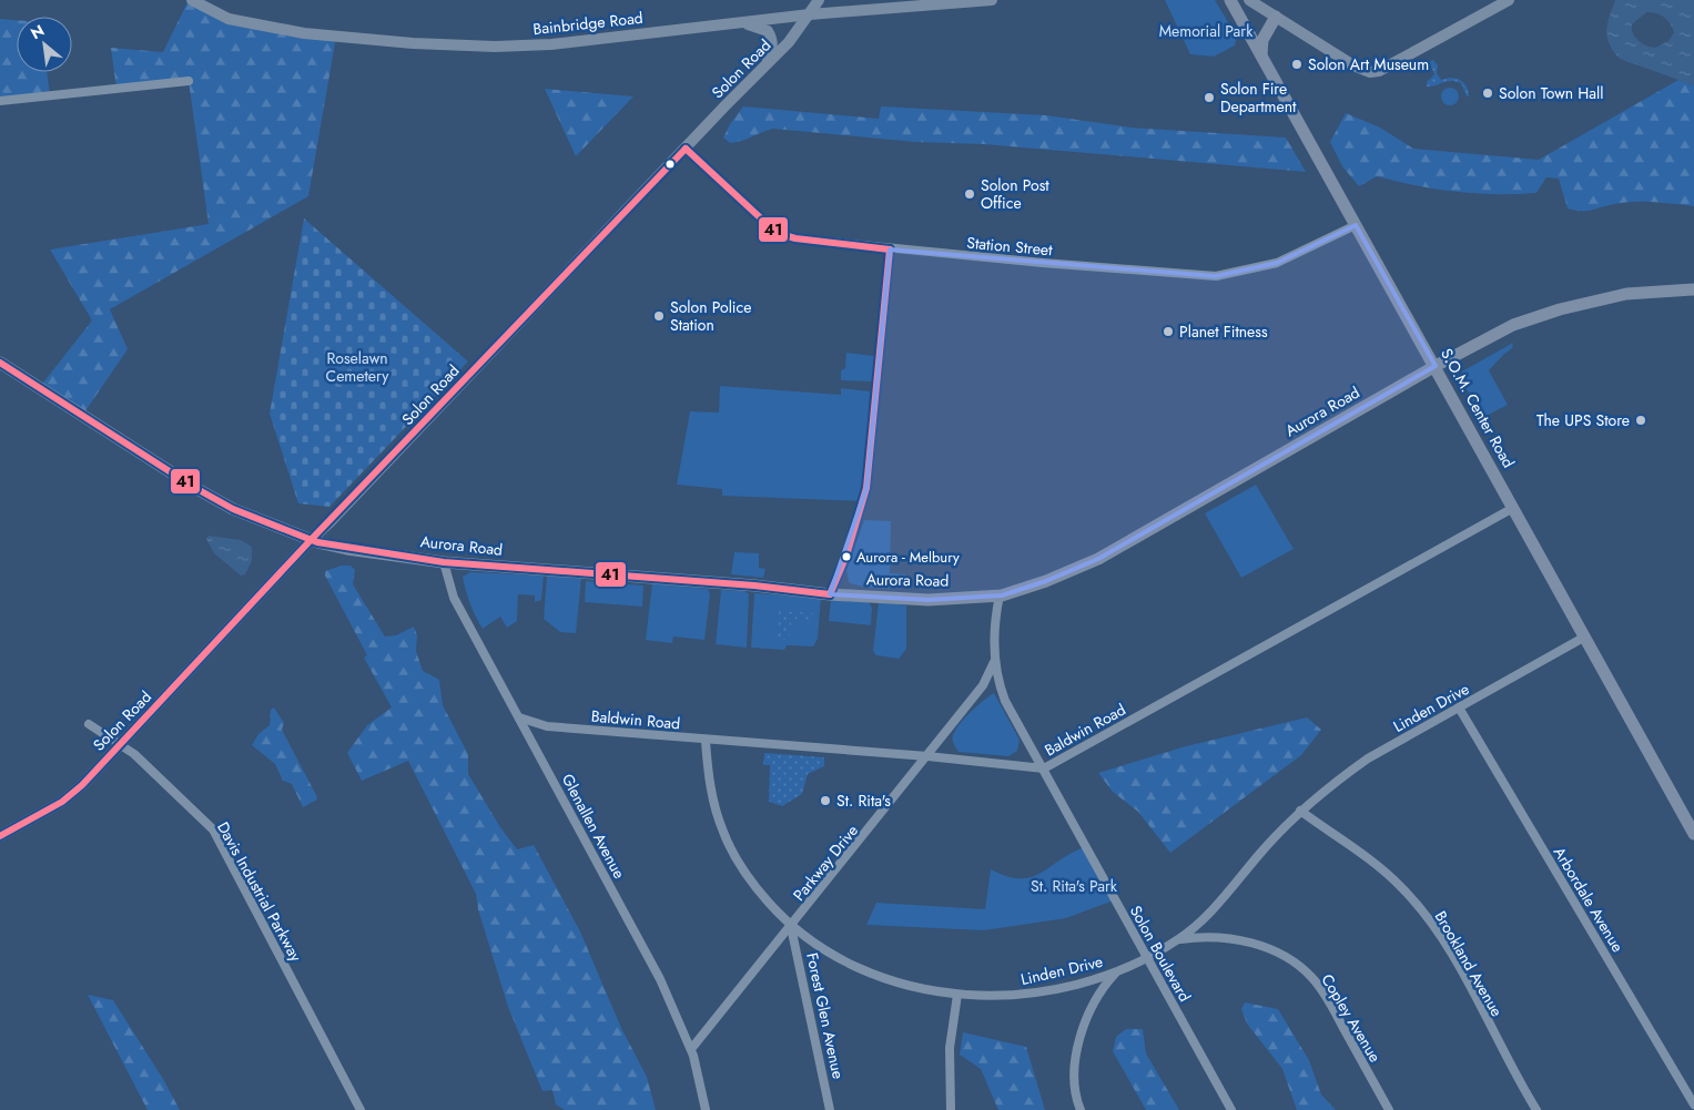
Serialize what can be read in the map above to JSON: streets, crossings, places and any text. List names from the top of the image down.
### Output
{
  "streets": {
    "main road": ["S.O.M. Center Road", "Aurora Road"],
    "street": [
      "Bainbridge Road",
      "Solon Road",
      "Station Street",
      "Linden Drive",
      "Baldwin Road",
      "Glenallen Avenue",
      "Parkway Drive",
      "Davis Industrial Parkway",
      "Arbordale Avenue",
      "Solon Boulevard",
      "Brookland Avenue",
      "Forest Glen Avenue",
      "Copley Avenue"
    ]
  },
  "crossings": [
    ["Bainbridge Road", "Solon Road"],
    ["Solon Road", "Station Street"],
    ["Solon Road", "Aurora Road"],
    ["Solon Road", "Davis Industrial Parkway"],
    ["Station Street", "S.O.M. Center Road"],
    ["S.O.M. Center Road", "Aurora Road"],
    ["S.O.M. Center Road", "Linden Drive"],
    ["S.O.M. Center Road", "Baldwin Road"],
    ["Aurora Road", "Glenallen Avenue"],
    ["Aurora Road", "Solon Boulevard"],
    ["Linden Drive", "Baldwin Road"],
    ["Linden Drive", "Parkway Drive"],
    ["Linden Drive", "Arbordale Avenue"],
    ["Linden Drive", "Solon Boulevard"],
    ["Linden Drive", "Brookland Avenue"],
    ["Linden Drive", "Forest Glen Avenue"],
    ["Linden Drive", "Copley Avenue"],
    ["Baldwin Road", "Glenallen Avenue"],
    ["Baldwin Road", "Parkway Drive"],
    ["Baldwin Road", "Solon Boulevard"],
    ["Glenallen Avenue", "Parkway Drive"],
    ["Parkway Drive", "Solon Boulevard"],
    ["Parkway Drive", "Forest Glen Avenue"]
  ],
  "parks": ["Memorial Park", "Roselawn Cemetery", "St. Rita's Park"],
  "places": [
    "Solon Art Museum",
    "Solon Town Hall",
    "Solon Fire Department",
    "Solon Post Office",
    "Solon Police Station",
    "Planet Fitness",
    "The UPS Store",
    "Aurora - Melbury",
    "St. Rita's"
  ],
  "lines": ["transit line 41"],
  "north": "top left"
}
